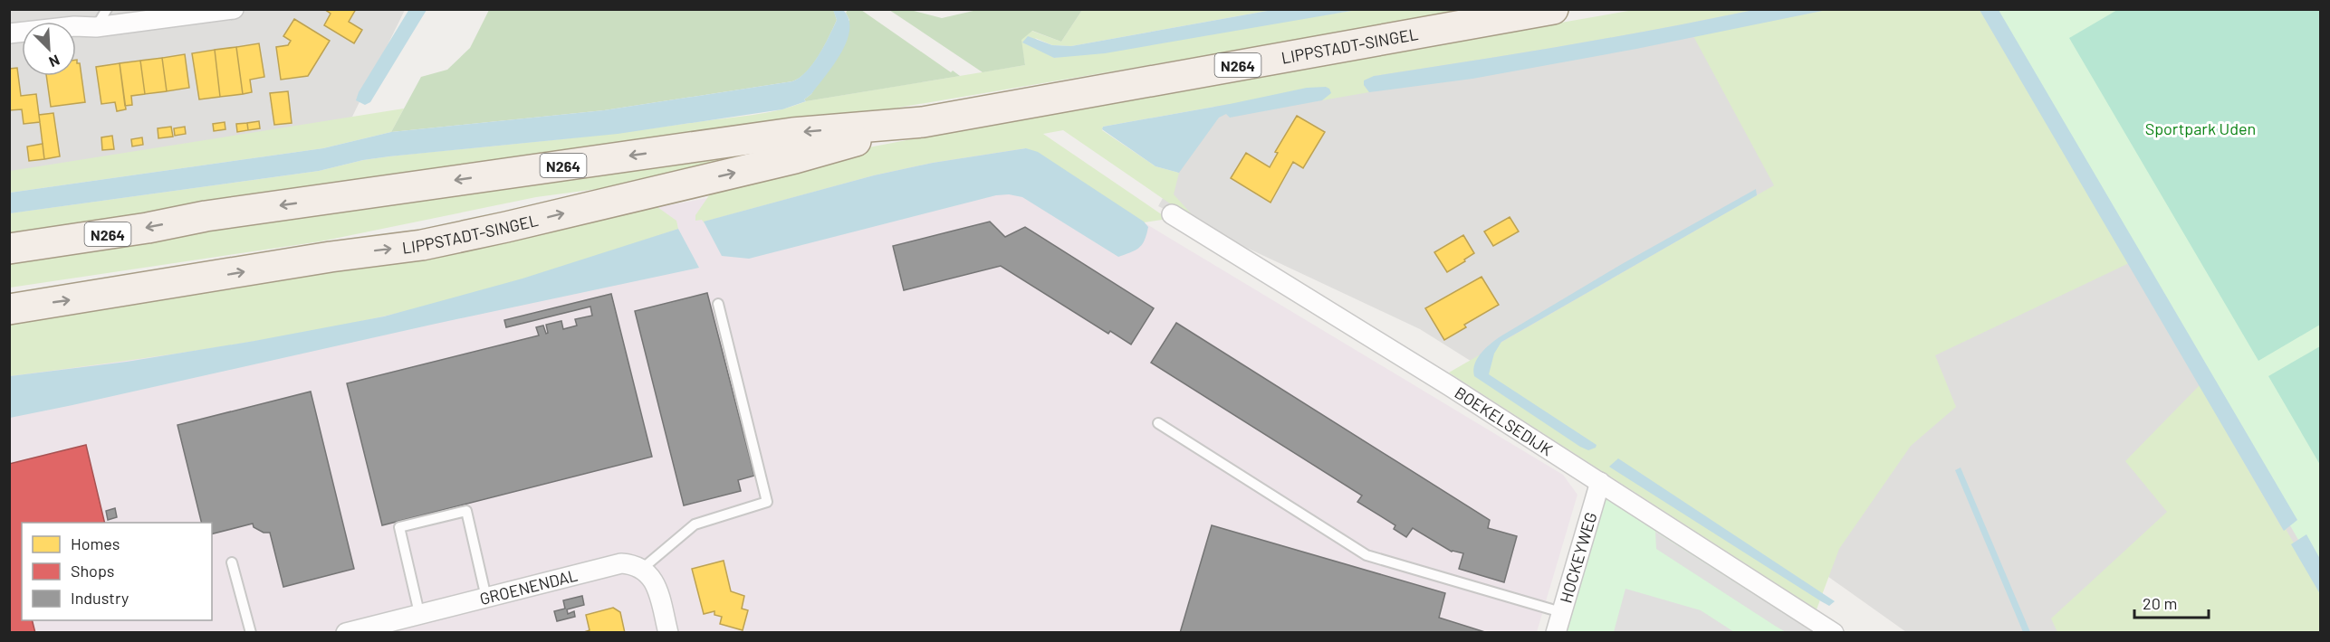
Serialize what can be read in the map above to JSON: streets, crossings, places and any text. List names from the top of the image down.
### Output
{
  "streets": {
    "main road": ["LIPPSTADT-SINGEL", "N264"],
    "street": ["BOEKELSEDIJK", "HOCKEYWEG", "GROENENDAL"]
  },
  "crossings": [
    ["BOEKELSEDIJK", "HOCKEYWEG"]
  ],
  "parks": ["Sportpark Uden"],
  "legend": ["Homes", "Shops", "Industry"],
  "scale_bar": "20 m",
  "north": "bottom right"
}
